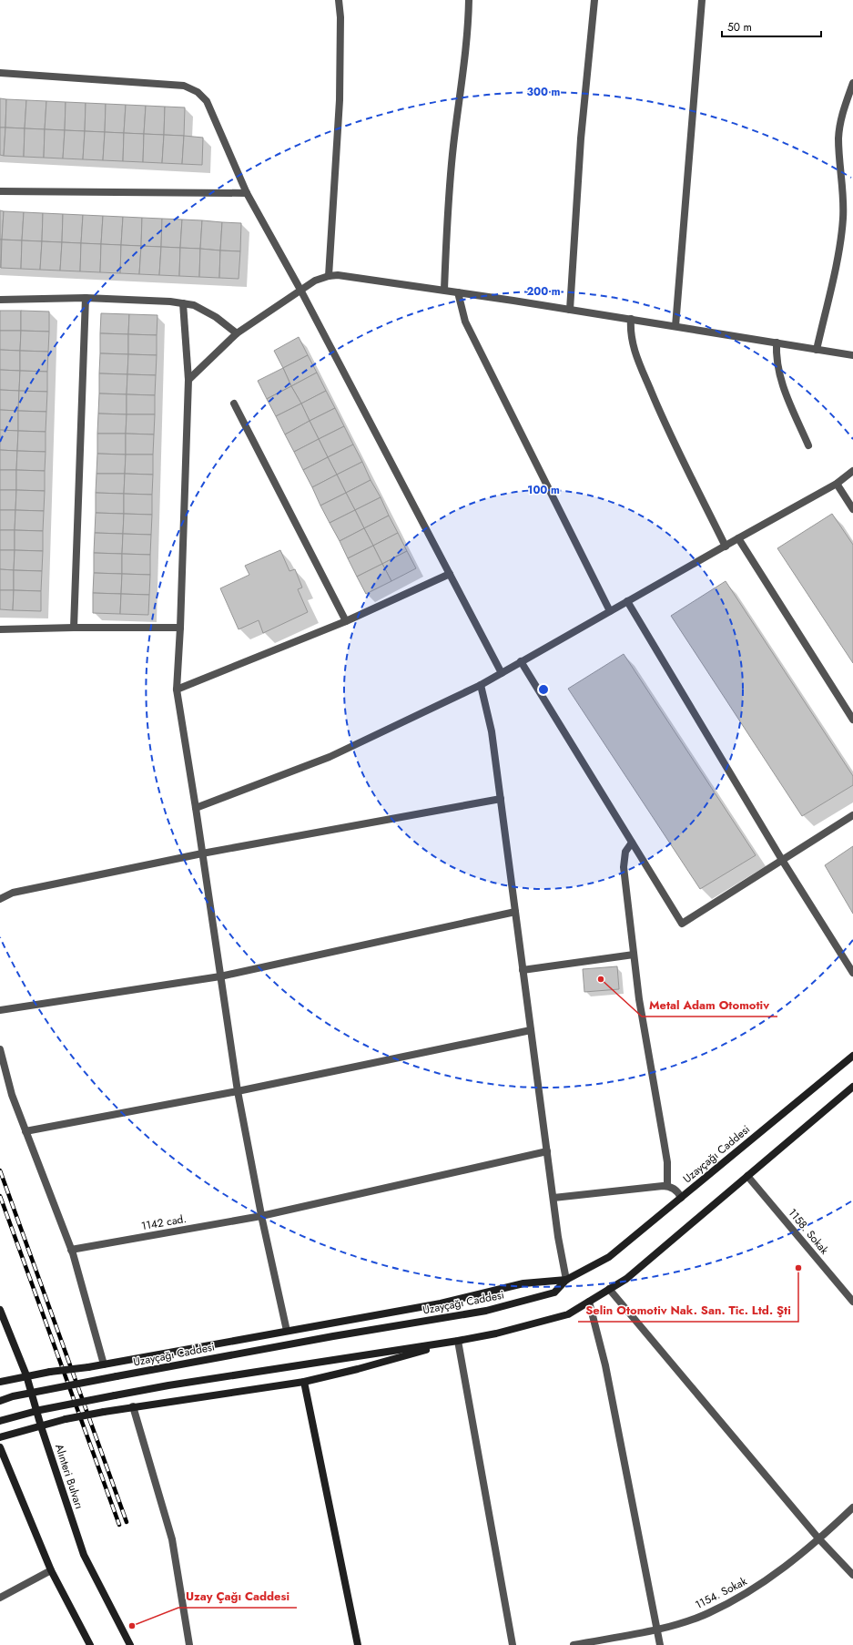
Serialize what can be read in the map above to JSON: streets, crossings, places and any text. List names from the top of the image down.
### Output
{
  "streets": {
    "main road": ["Uzayçağı Caddesi", "Alınteri Bulvarı"],
    "street": ["1142 cad.", "1158. Sokak", "1154. Sokak"]
  },
  "places": ["Metal Adam Otomotiv", "Selin Otomotiv Nak. San. Tic. Ltd. Şti", "Uzay Çağı Caddesi"],
  "scale_bar": "50 m",
  "rings": ["300 m", "200 m", "100 m"]
}
